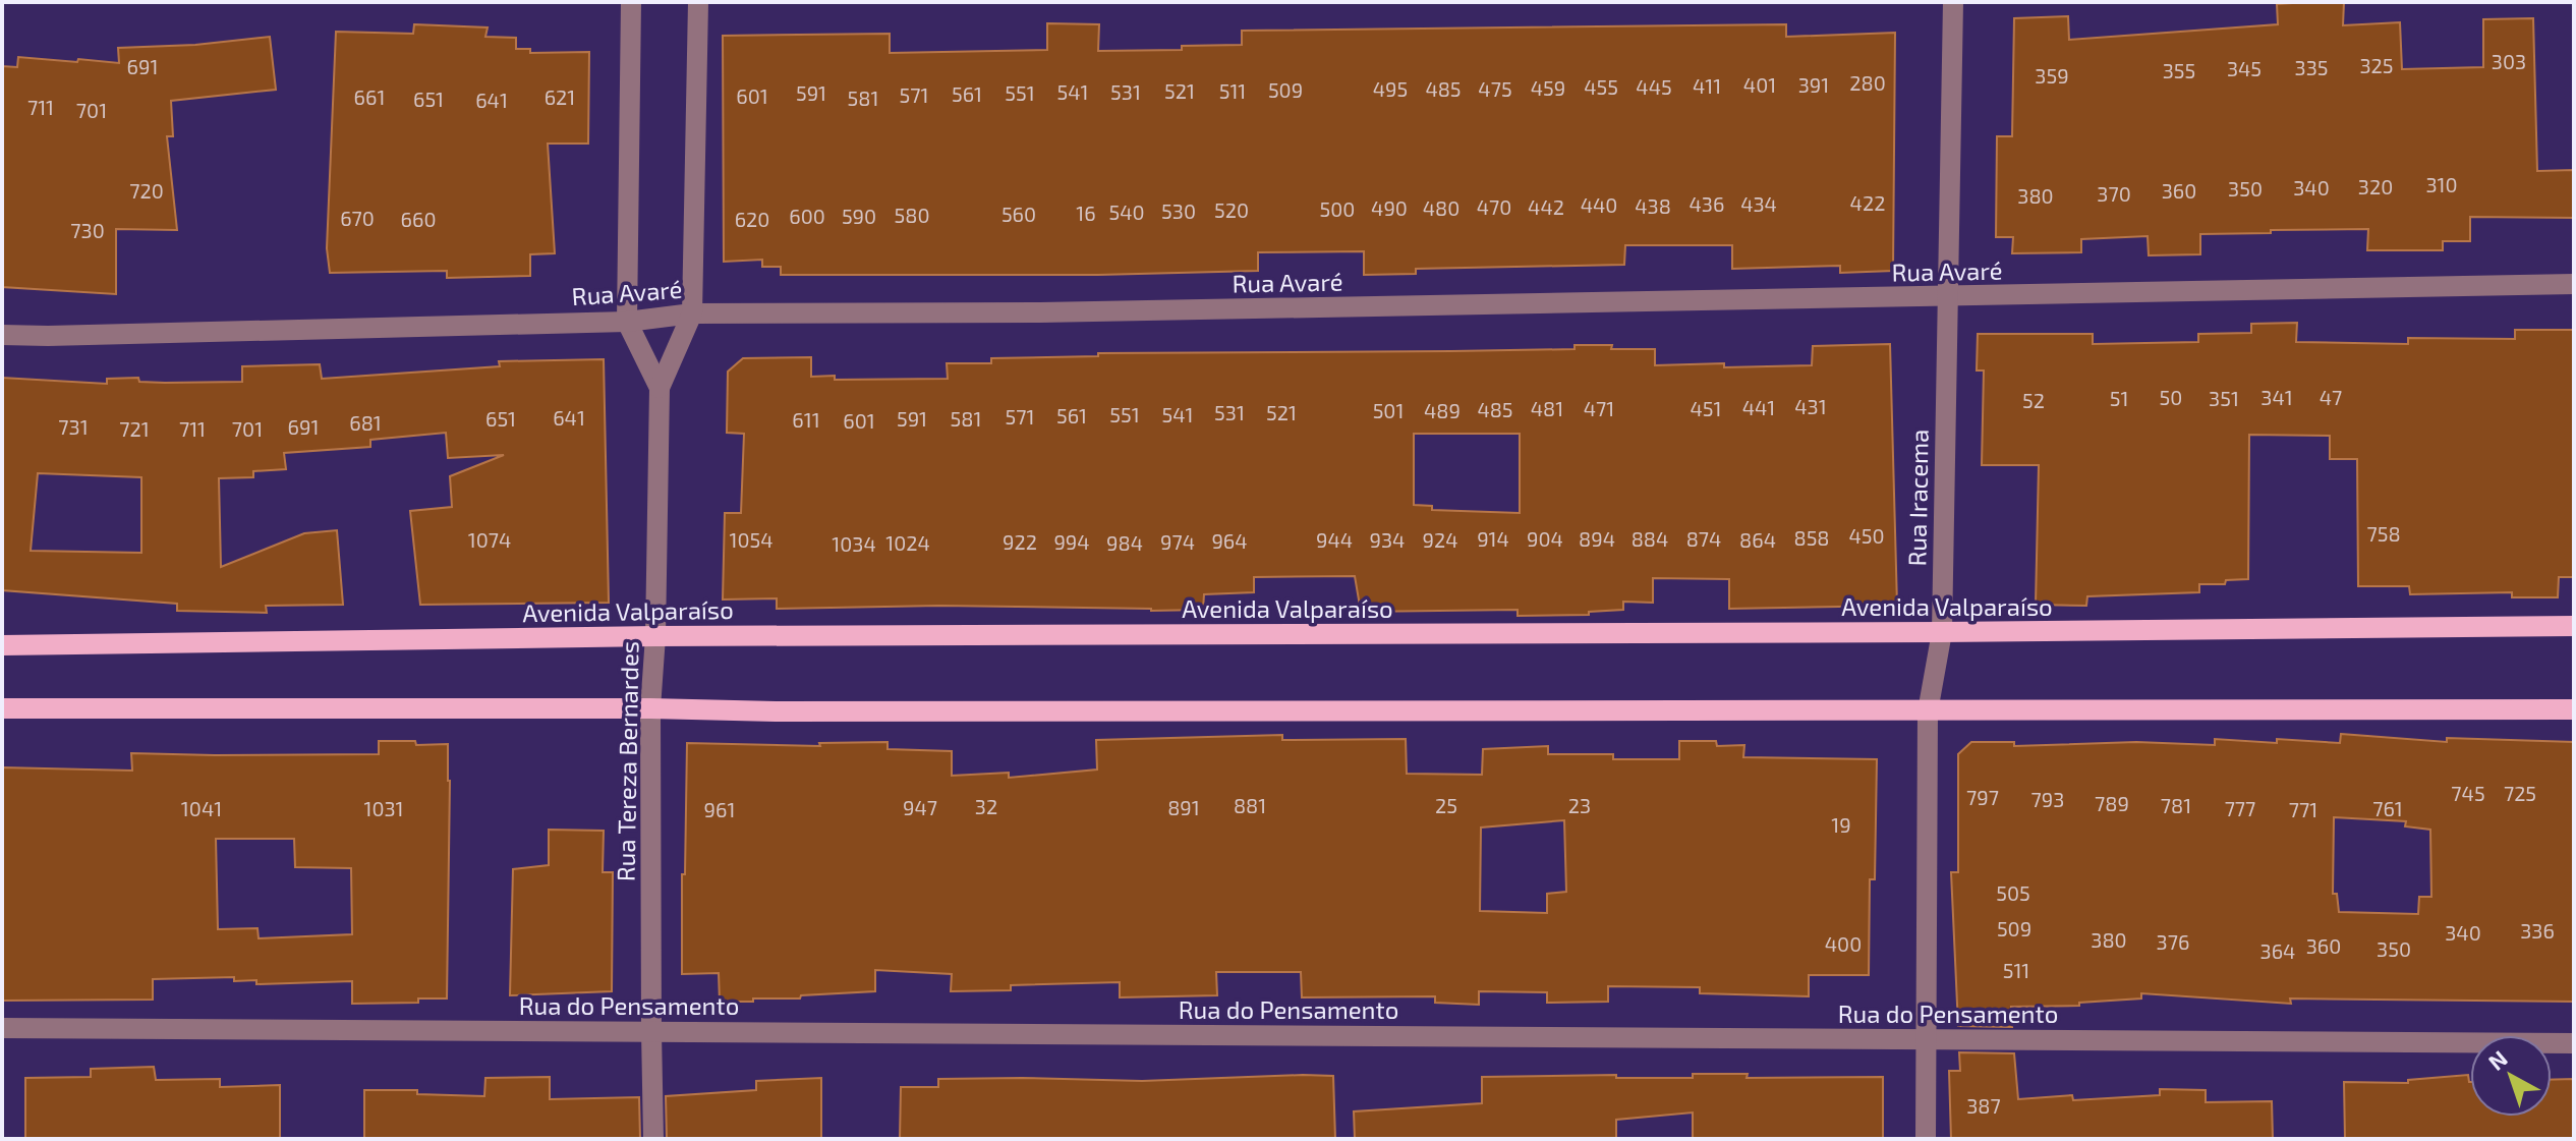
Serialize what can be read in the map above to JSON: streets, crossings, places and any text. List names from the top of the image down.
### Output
{
  "streets": {
    "main road": ["Avenida Valparaíso"],
    "street": [
      "Rua Avaré",
      "Rua Iracema",
      "Rua Tereza Bernardes",
      "Rua do Pensamento"
    ]
  },
  "crossings": [
    ["Rua Avaré", "Rua Iracema"],
    ["Rua Avaré", "Rua Tereza Bernardes"],
    ["Rua Iracema", "Avenida Valparaíso"],
    ["Rua Iracema", "Rua do Pensamento"],
    ["Avenida Valparaíso", "Rua Tereza Bernardes"],
    ["Rua Tereza Bernardes", "Rua do Pensamento"]
  ],
  "house_numbers": [
    "303",
    "325",
    "691",
    "335",
    "345",
    "355",
    "359",
    "280",
    "401",
    "391",
    "411",
    "455",
    "445",
    "459",
    "495",
    "485",
    "475",
    "509",
    "521",
    "511",
    "541",
    "531",
    "591",
    "551",
    "561",
    "571",
    "601",
    "661",
    "621",
    "581",
    "651",
    "641",
    "711",
    "701",
    "310",
    "320",
    "340",
    "350",
    "720",
    "360",
    "370",
    "380",
    "422",
    "436",
    "434",
    "440",
    "438",
    "470",
    "442",
    "490",
    "480",
    "500",
    "520",
    "530",
    "540",
    "16",
    "560",
    "580",
    "600",
    "590",
    "670",
    "660",
    "620",
    "730",
    "50",
    "341",
    "47",
    "51",
    "351",
    "52",
    "431",
    "441",
    "481",
    "471",
    "451",
    "485",
    "501",
    "489",
    "531",
    "521",
    "551",
    "541",
    "561",
    "571",
    "641",
    "651",
    "591",
    "581",
    "611",
    "601",
    "681",
    "731",
    "691",
    "721",
    "711",
    "701",
    "758",
    "450",
    "858",
    "914",
    "904",
    "894",
    "884",
    "874",
    "1074",
    "1054",
    "944",
    "934",
    "924",
    "864",
    "964",
    "922",
    "994",
    "974",
    "1024",
    "984",
    "1034",
    "745",
    "725",
    "797",
    "793",
    "789",
    "881",
    "25",
    "23",
    "781",
    "32",
    "947",
    "891",
    "1041",
    "1031",
    "777",
    "761",
    "961",
    "771",
    "19",
    "505",
    "509",
    "336",
    "340",
    "380",
    "376",
    "400",
    "360",
    "350",
    "364",
    "511",
    "387"
  ],
  "north": "top left"
}
